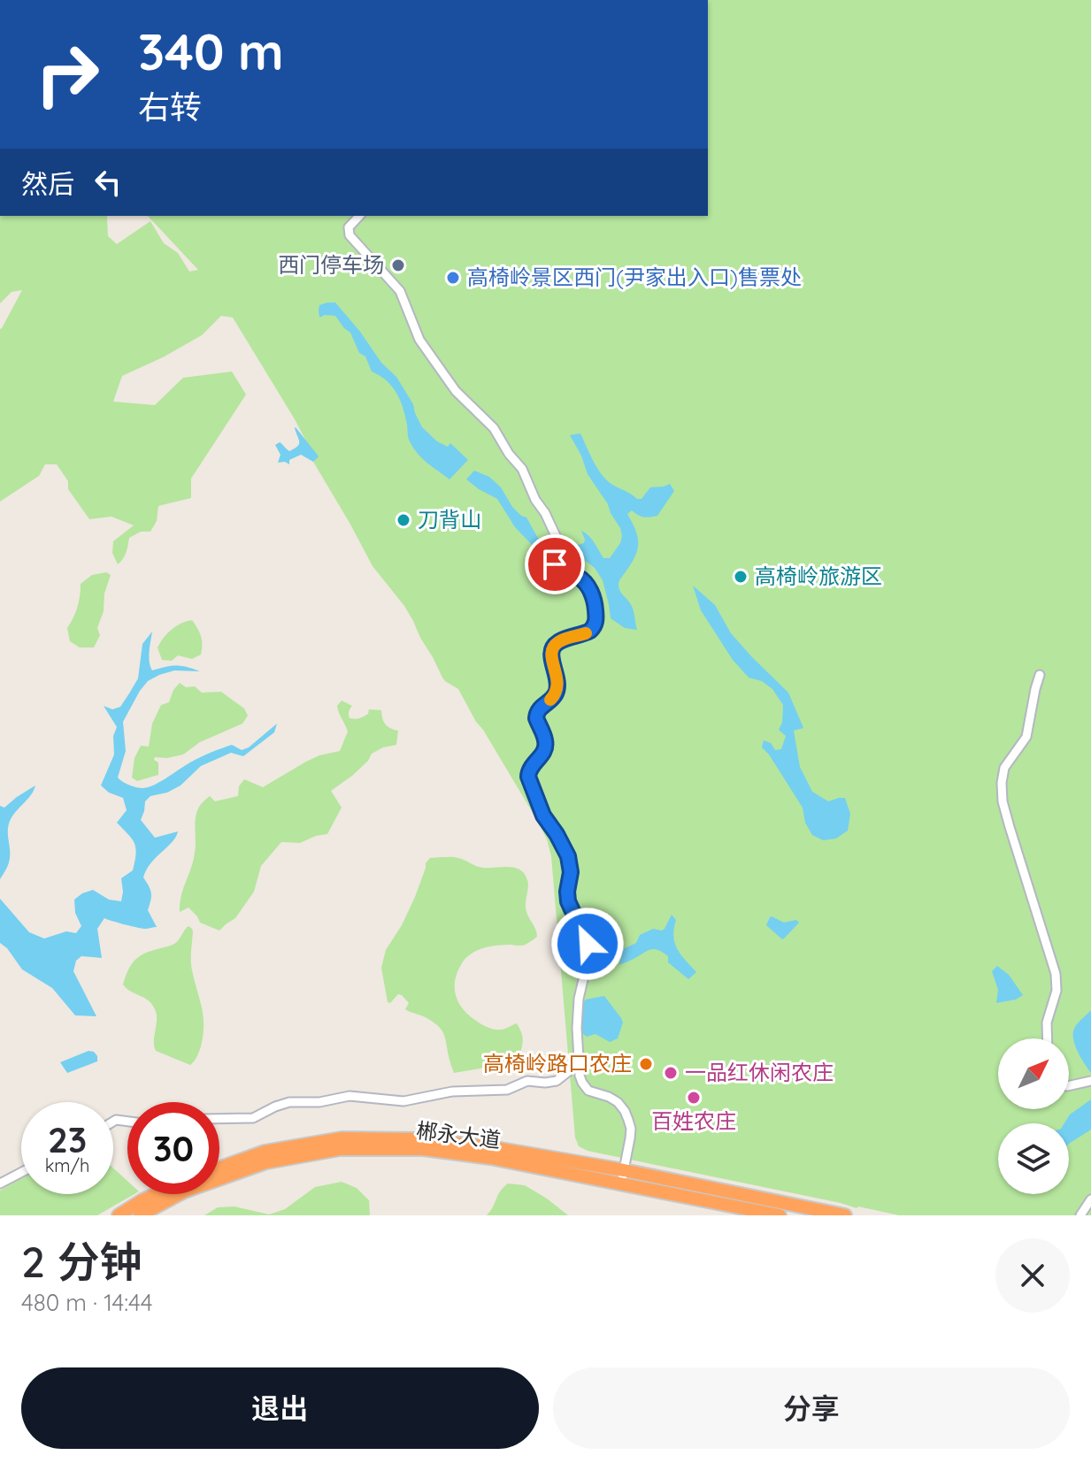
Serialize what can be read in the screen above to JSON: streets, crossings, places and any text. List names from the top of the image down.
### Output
{
  "streets": {
    "highway": ["郴永大道"]
  },
  "places": [
    "西门停车场",
    "高椅岭景区西门(尹家出入口)售票处",
    "刀背山",
    "高椅岭旅游区",
    "高椅岭路口农庄",
    "一品红休闲农庄",
    "百姓农庄"
  ],
  "north": "top right",
  "page": {
    "turn": ["340 m", "右转"],
    "then": "然后",
    "speed": "23 km/h",
    "limit": "30",
    "heading": ["2 分钟", "480 m · 14:44"],
    "buttons": ["退出", "分享"]
  }
}
